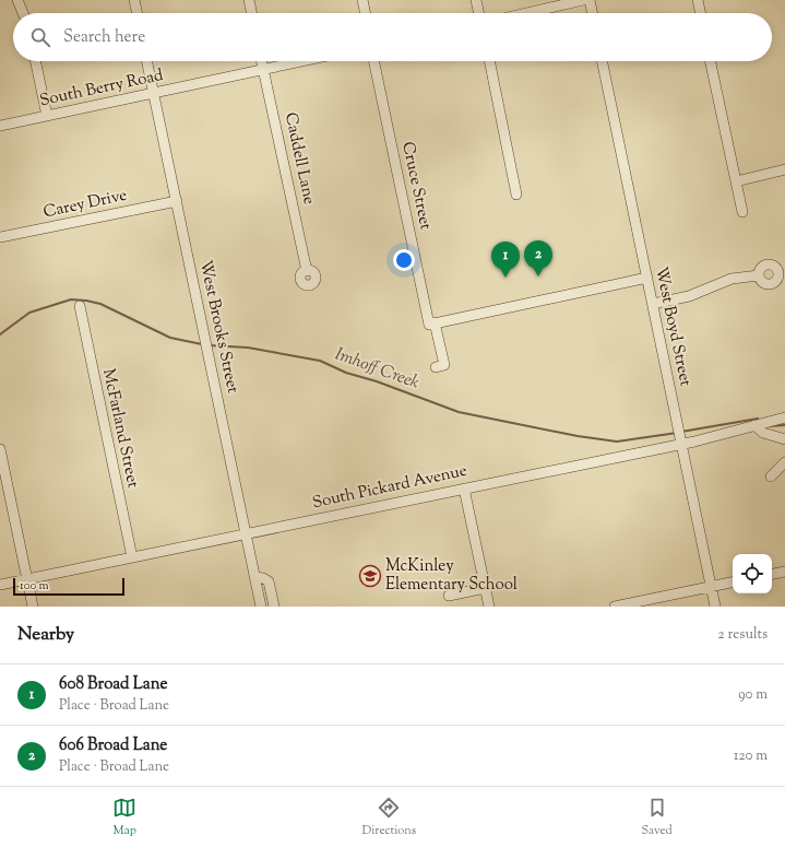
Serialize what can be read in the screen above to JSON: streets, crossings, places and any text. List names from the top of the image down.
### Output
{
  "streets": {
    "street": [
      "South Berry Road",
      "Caddell Lane",
      "Cruce Street",
      "Carey Drive",
      "West Brooks Street",
      "West Boyd Street",
      "McFarland Street",
      "South Pickard Avenue"
    ]
  },
  "crossings": [
    ["South Berry Road", "Caddell Lane"],
    ["South Berry Road", "West Brooks Street"],
    ["Carey Drive", "West Brooks Street"],
    ["West Brooks Street", "South Pickard Avenue"],
    ["West Boyd Street", "South Pickard Avenue"],
    ["McFarland Street", "South Pickard Avenue"]
  ],
  "water": ["Imhoff Creek"],
  "places": {
    "school or university": ["McKinley Elementary School"]
  },
  "scale_bar": "100 m",
  "page": {
    "search": "Search here",
    "pins": ["2", "1"],
    "scale": "100 m",
    "heading": ["Nearby", "2 results"],
    "list": [
      {
        "mark": "1",
        "name": "608 Broad Lane",
        "note": "Place · Broad Lane",
        "value": "90 m"
      },
      {
        "mark": "2",
        "name": "606 Broad Lane",
        "note": "Place · Broad Lane",
        "value": "120 m"
      }
    ],
    "nav": ["Map", "Directions", "Saved"]
  }
}
